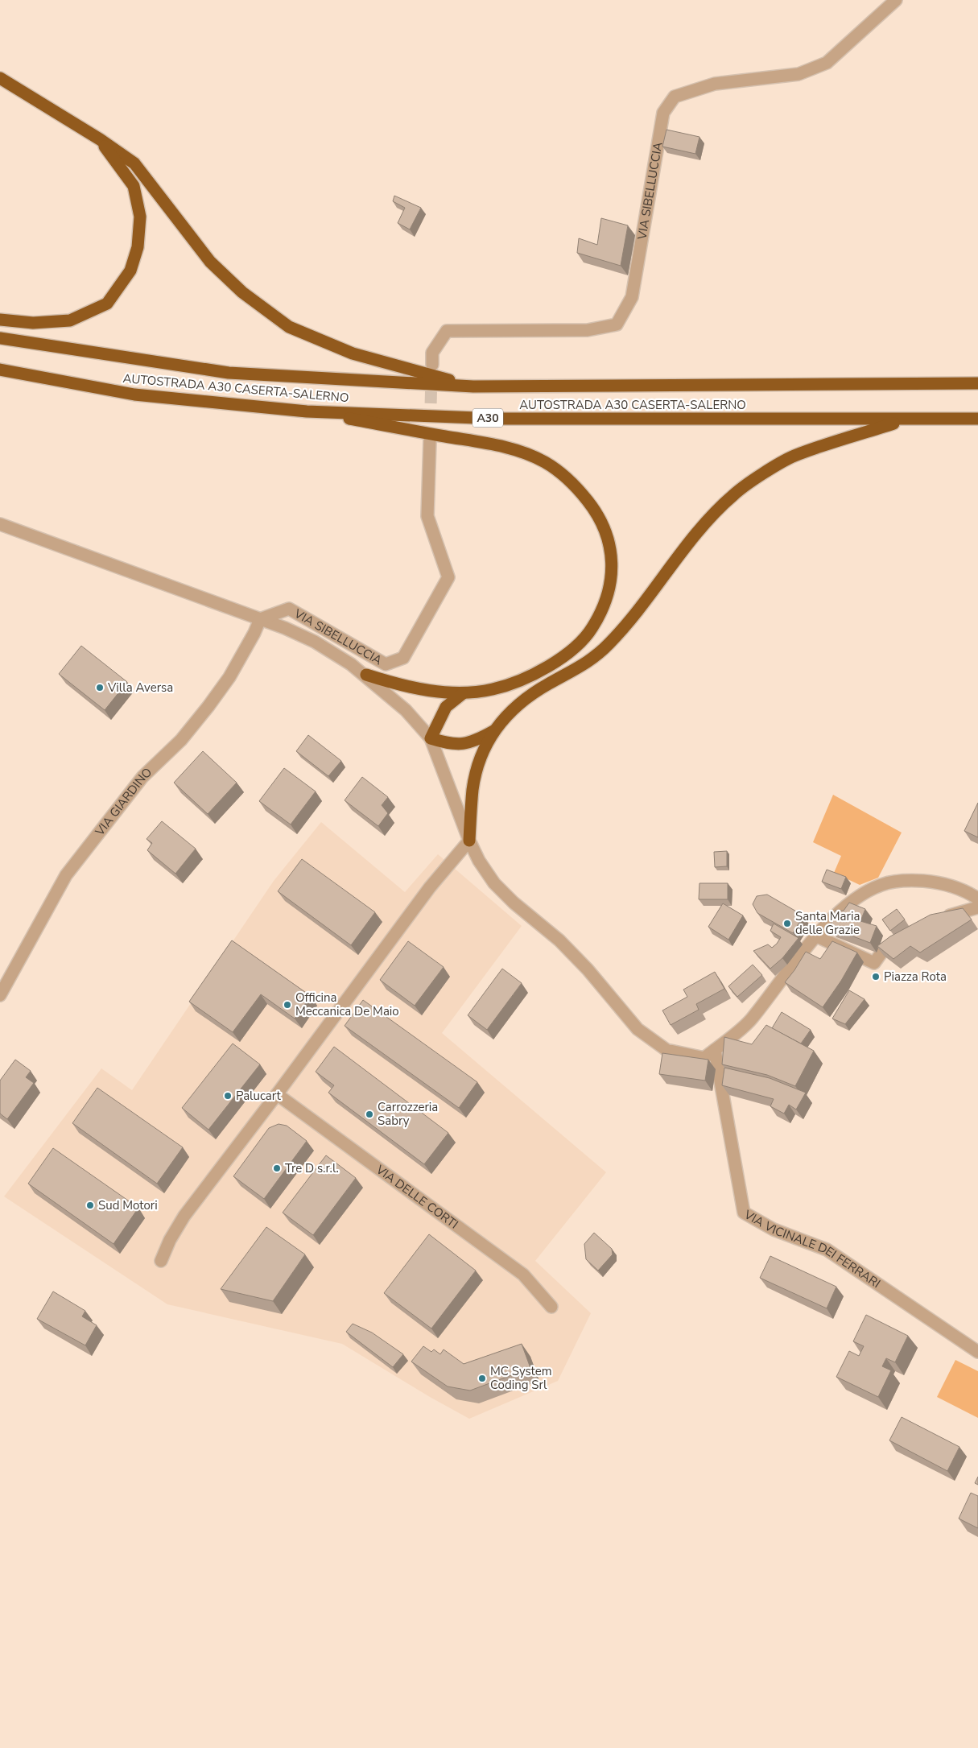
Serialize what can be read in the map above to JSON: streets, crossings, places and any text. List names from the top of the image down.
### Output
{
  "streets": {
    "highway": ["AUTOSTRADA A30 CASERTA-SALERNO", "A30"],
    "street": [
      "VIA SIBELLUCCIA",
      "VIA GIARDINO",
      "VIA DELLE CORTI",
      "VIA VICINALE DEI FERRARI"
    ]
  },
  "crossings": [
    ["VIA SIBELLUCCIA", "VIA GIARDINO"]
  ],
  "places": [
    "Villa Aversa",
    "Santa Maria delle Grazie",
    "Piazza Rota",
    "Officina Meccanica De Maio",
    "Palucart",
    "Carrozzeria Sabry",
    "Tre D s.r.l.",
    "Sud Motori",
    "MC System Coding Srl"
  ]
}
